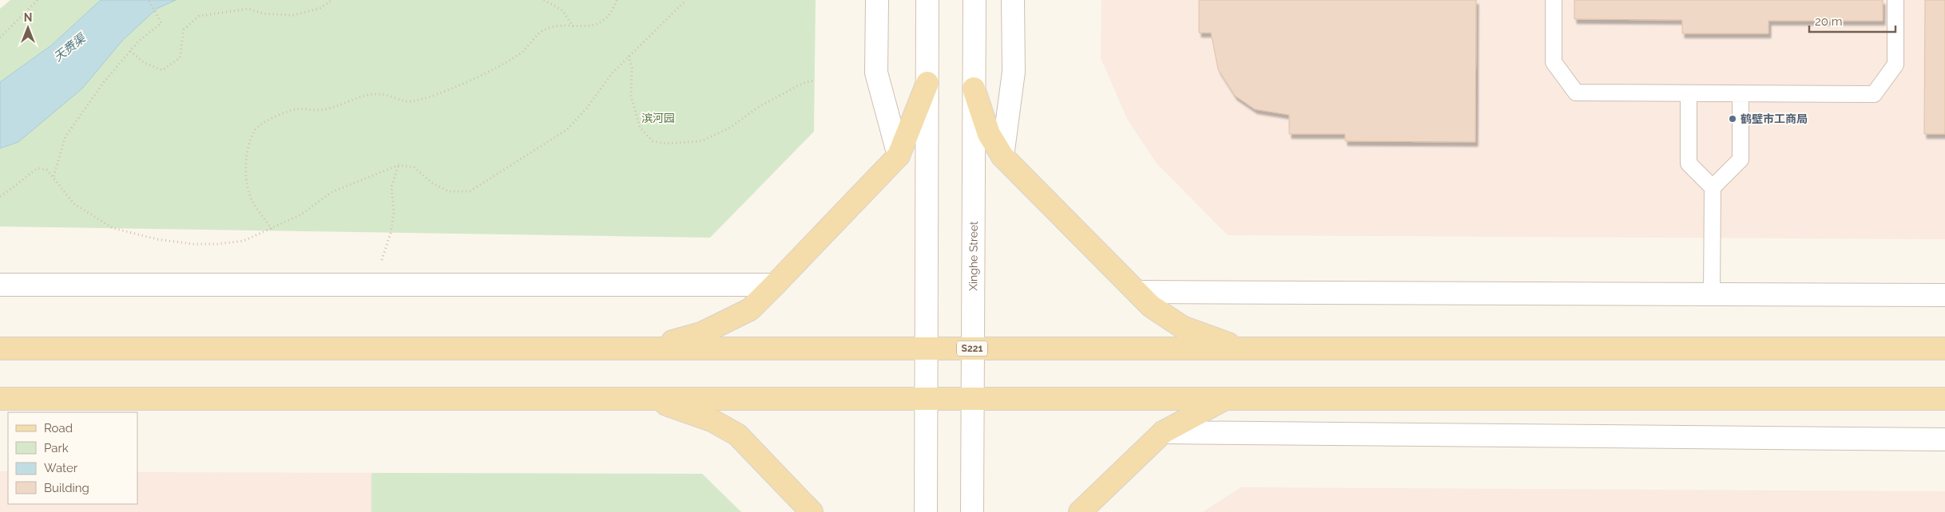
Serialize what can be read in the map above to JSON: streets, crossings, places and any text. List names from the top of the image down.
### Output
{
  "streets": {
    "main road": ["S221"],
    "street": ["Xinghe Street"]
  },
  "crossings": [
    ["Xinghe Street", "S221"]
  ],
  "water": ["天赉渠"],
  "parks": ["滨河园"],
  "places": ["鹤壁市工商局"],
  "legend": [
    "Road",
    "Park",
    "Water",
    "Building"
  ],
  "scale_bar": "20 m",
  "north": "top"
}
